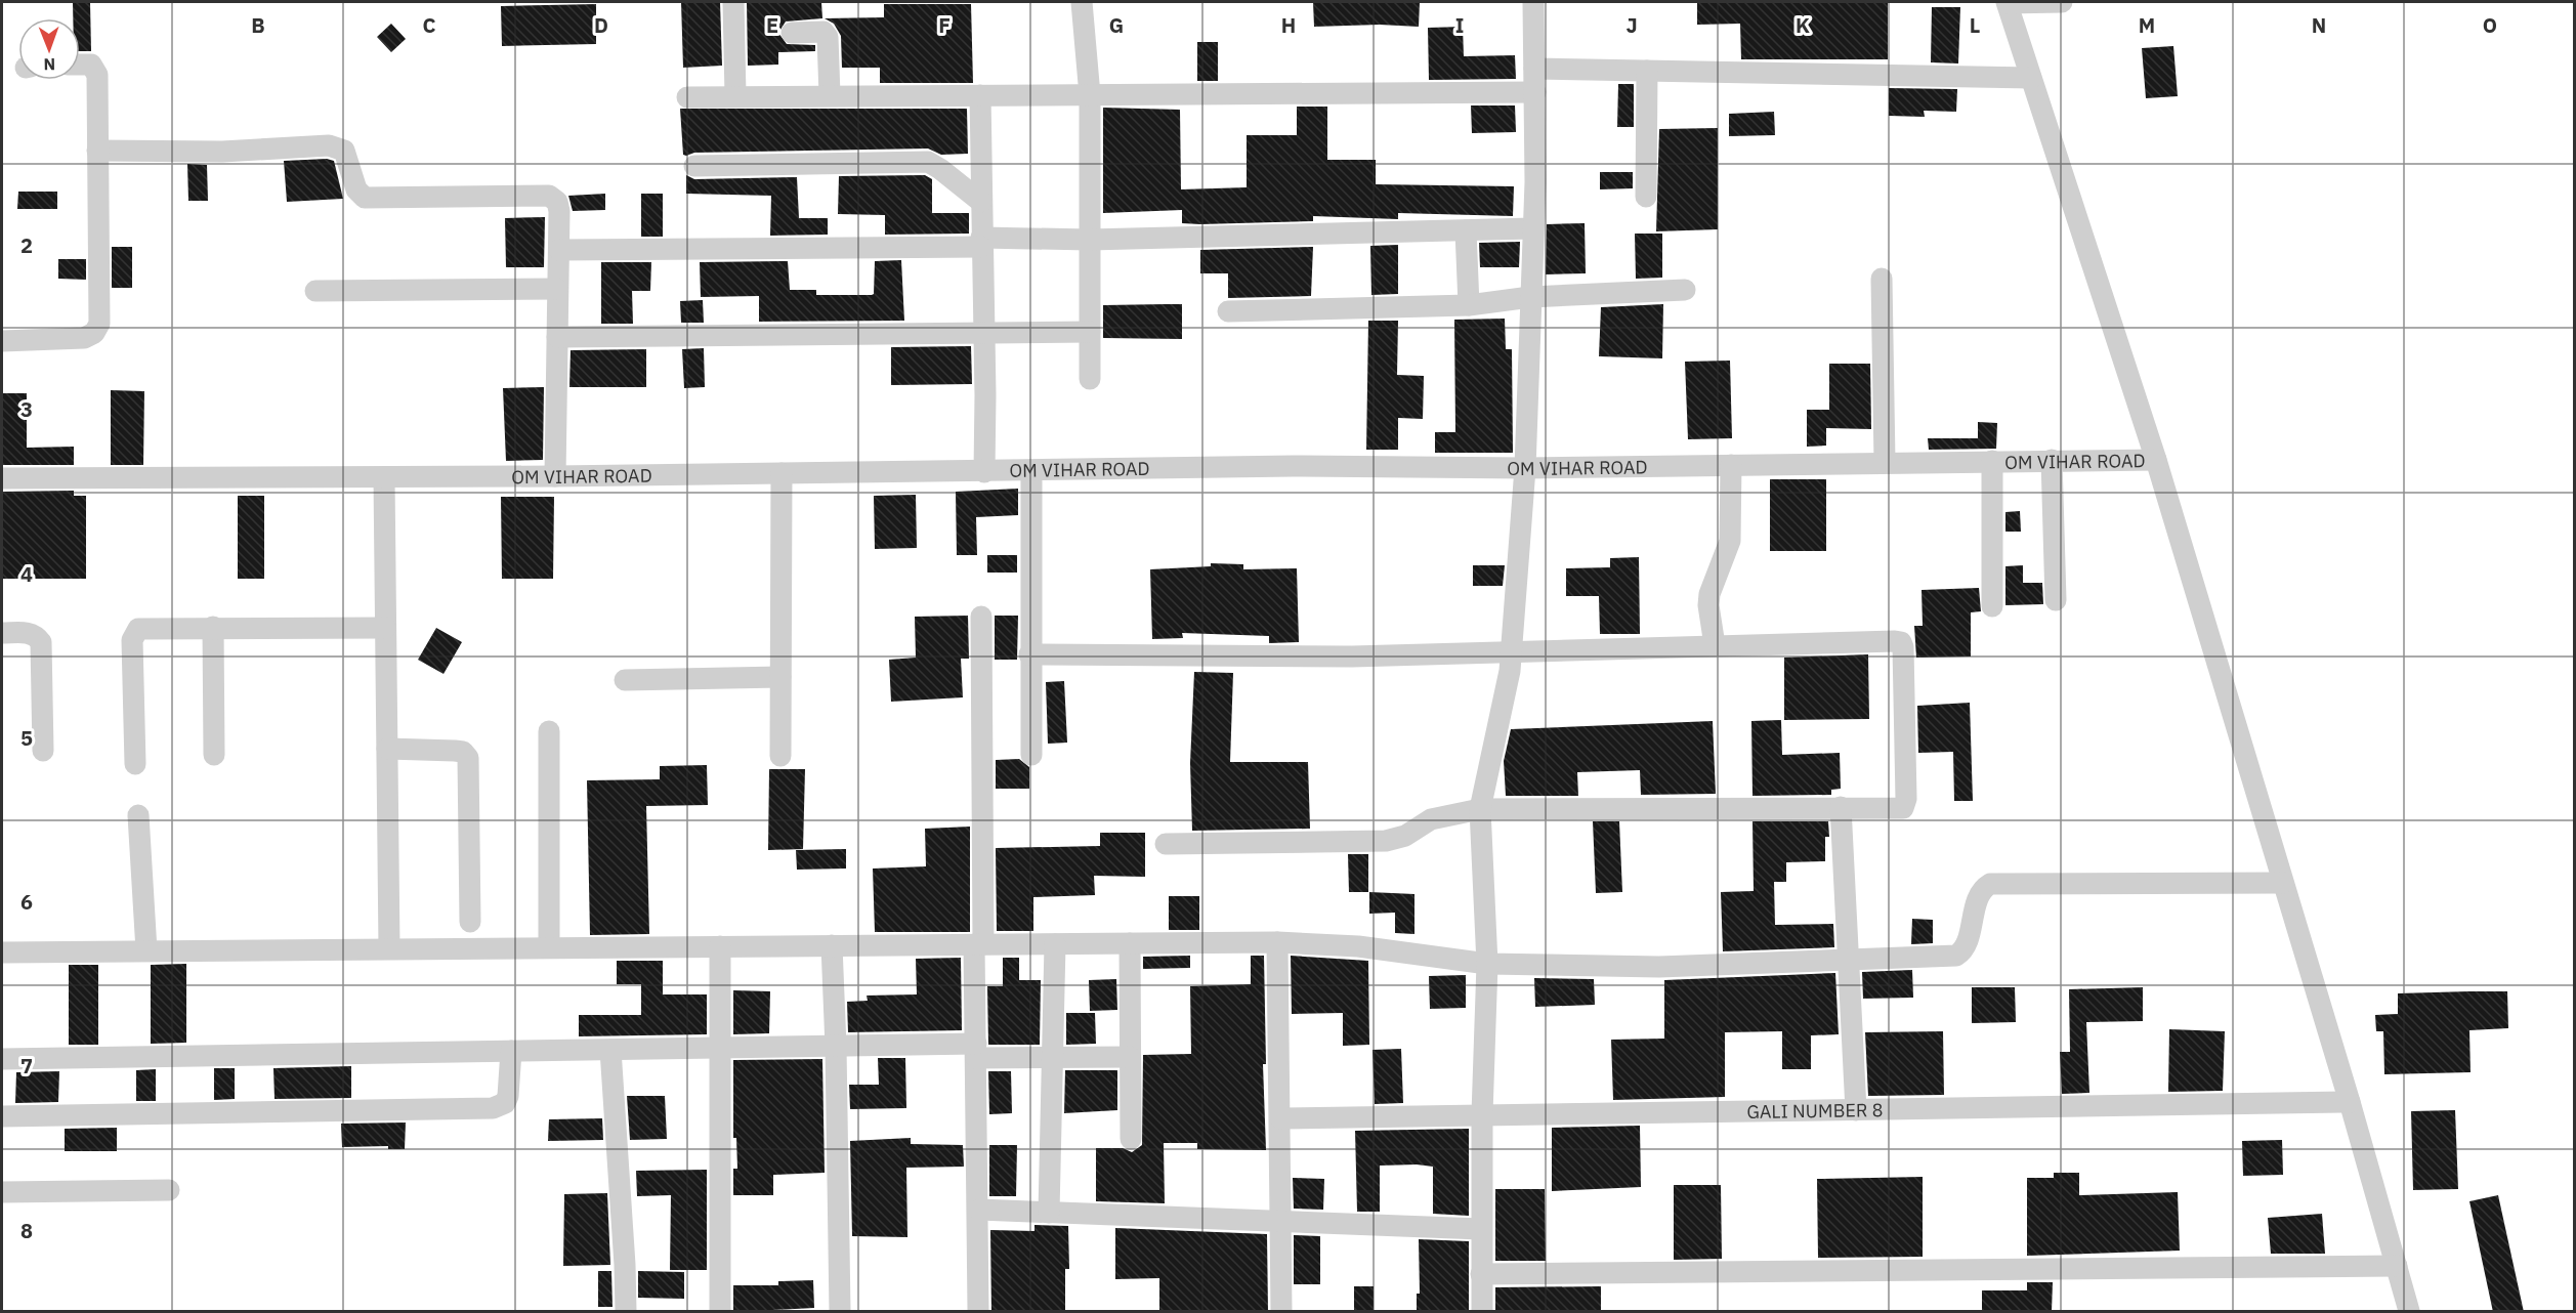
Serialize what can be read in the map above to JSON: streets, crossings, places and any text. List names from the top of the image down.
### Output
{
  "streets": {
    "street": ["OM VIHAR ROAD", "GALI NUMBER 8"]
  },
  "north": "bottom",
  "grid": {
    "columns": [
      "B",
      "C",
      "D",
      "E",
      "F",
      "G",
      "H",
      "I",
      "J",
      "K",
      "L",
      "M",
      "N",
      "O"
    ],
    "rows": [
      "2",
      "3",
      "4",
      "5",
      "6",
      "7",
      "8"
    ]
  }
}
